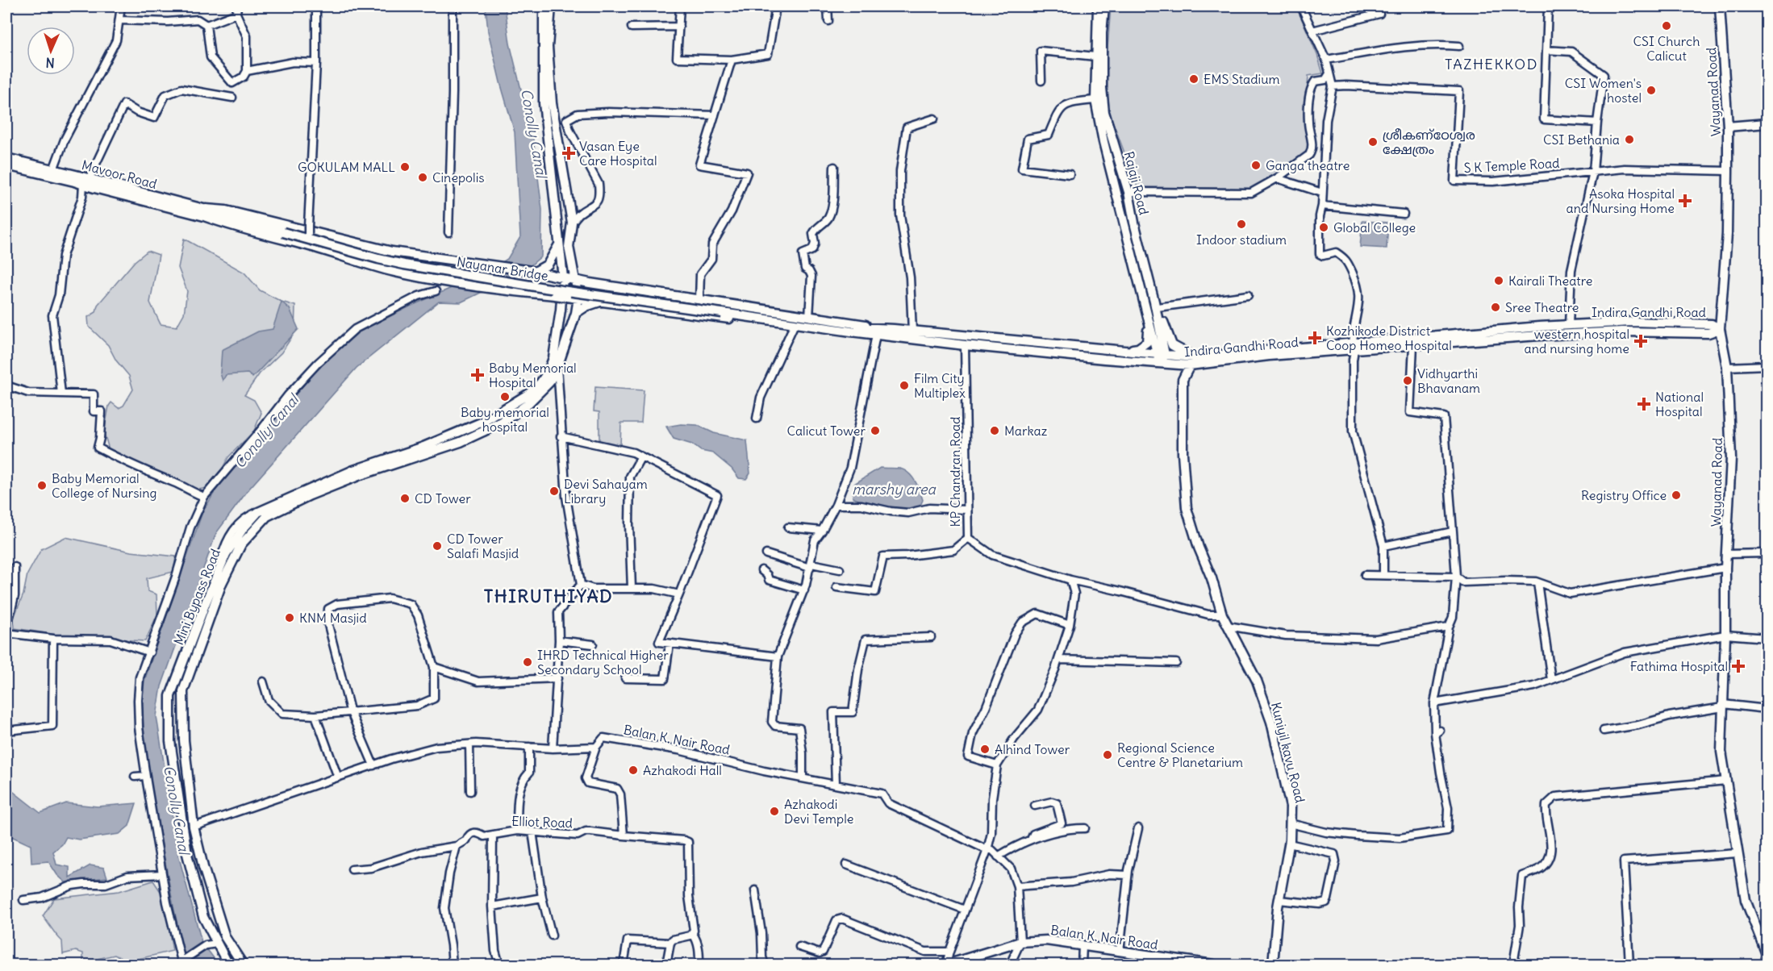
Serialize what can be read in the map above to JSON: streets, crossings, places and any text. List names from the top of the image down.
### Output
{
  "streets": {
    "main road": [
      "Wayanad Road",
      "Mavoor Road",
      "Rajaji Road",
      "Nayanar Bridge",
      "Indira Gandhi Road",
      "Mini Bypass Road",
      "Balan K. Nair Road",
      "Kuniyil kavu Road"
    ],
    "street": ["S K Temple Road", "KP Chandran Road", "Elliot Road"]
  },
  "crossings": [
    ["Wayanad Road", "S K Temple Road"],
    ["Wayanad Road", "Indira Gandhi Road"],
    ["Mavoor Road", "Nayanar Bridge"],
    ["Rajaji Road", "Indira Gandhi Road"],
    ["Nayanar Bridge", "Indira Gandhi Road"],
    ["Indira Gandhi Road", "KP Chandran Road"],
    ["Indira Gandhi Road", "Kuniyil kavu Road"],
    ["KP Chandran Road", "Kuniyil kavu Road"],
    ["Mini Bypass Road", "Balan K. Nair Road"]
  ],
  "districts": ["TAZHEKKOD", "THIRUTHIYAD"],
  "water": ["Conolly Canal", "marshy area"],
  "places": {
    "other": [
      "CSI Church Calicut",
      "EMS Stadium",
      "CSI Women's hostel",
      "CSI Bethania",
      "ശ്രീകണ്ഠേശ്വര ക്ഷേത്രം",
      "Ganga theatre",
      "GOKULAM MALL",
      "Cinepolis",
      "Indoor stadium",
      "Global College",
      "Kairali Theatre",
      "Sree Theatre",
      "Vidhyarthi Bhavanam",
      "Film City Multiplex",
      "Baby memorial hospital",
      "Calicut Tower",
      "Markaz",
      "Baby Memorial College of Nursing",
      "Devi Sahayam Library",
      "Registry Office",
      "CD Tower",
      "CD Tower Salafi Masjid",
      "KNM Masjid",
      "IHRD Technical Higher Secondary School",
      "Alhind Tower",
      "Regional Science Centre & Planetarium",
      "Azhakodi Hall",
      "Azhakodi Devi Temple"
    ],
    "health": [
      "Vasan Eye Care Hospital",
      "Asoka Hospital and Nursing Home",
      "Kozhikode District Coop Homeo Hospital",
      "western hospital and nursing home",
      "Baby Memorial Hospital",
      "National Hospital",
      "Fathima Hospital"
    ]
  },
  "north": "bottom"
}
